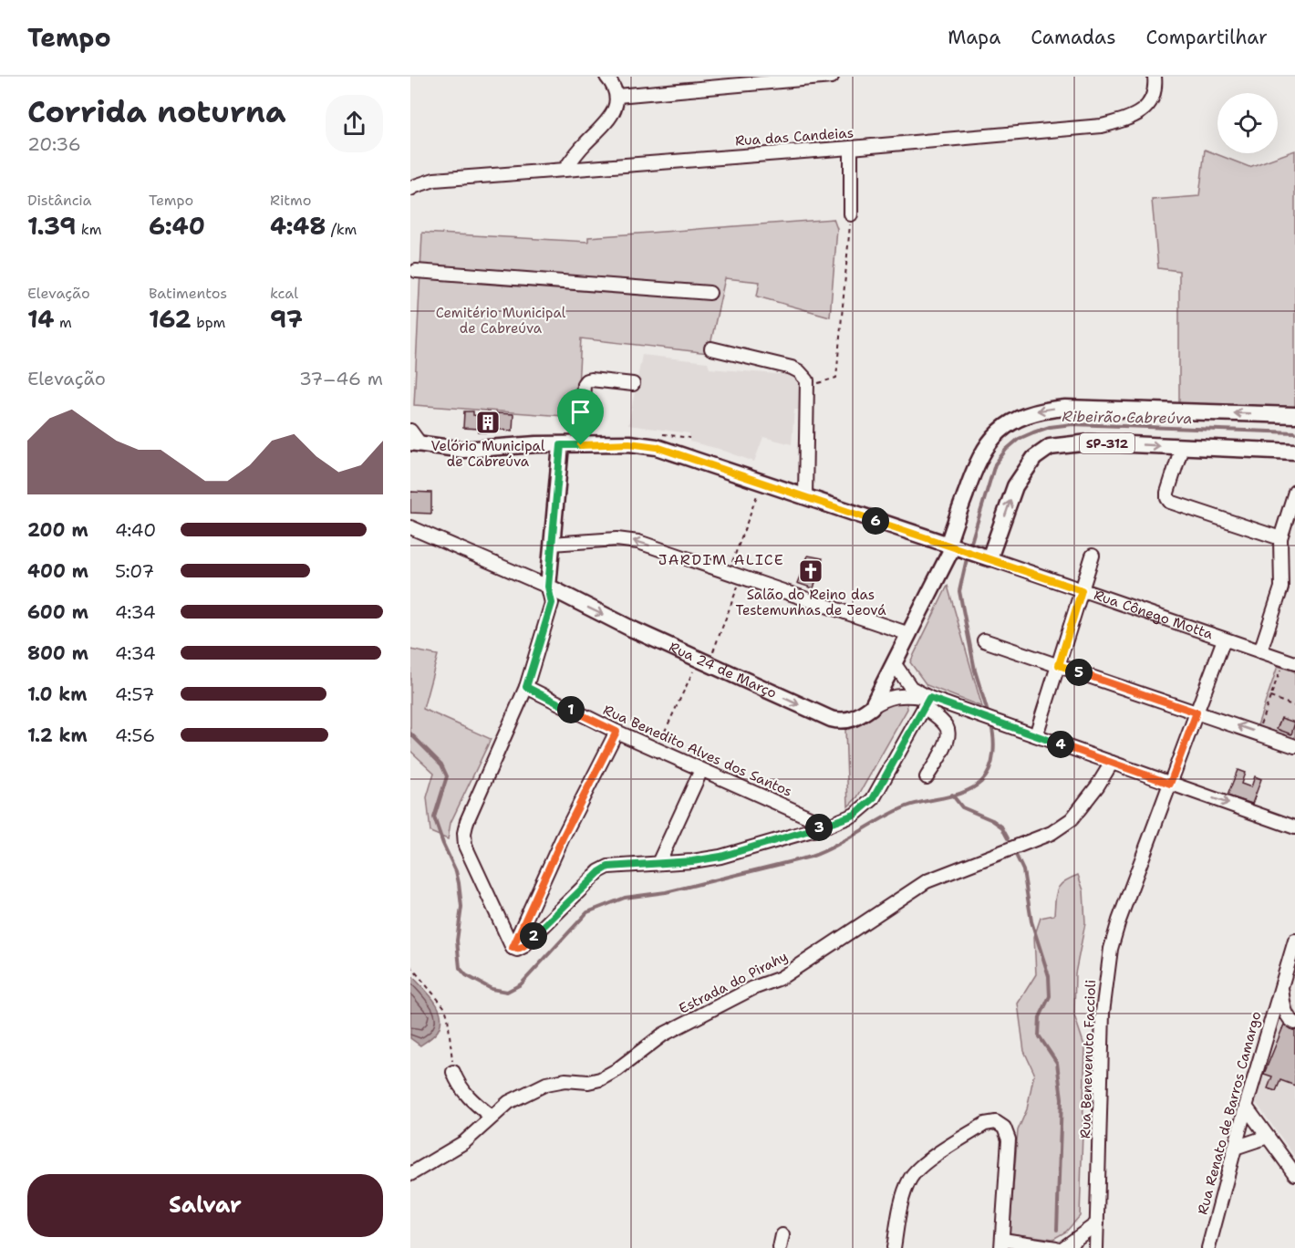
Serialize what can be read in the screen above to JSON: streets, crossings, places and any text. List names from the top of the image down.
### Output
{
  "streets": {
    "main road": ["SP-312", "Rua Cônego Motta", "Rua 24 de Março"],
    "street": [
      "Rua das Candeias",
      "Rua Benedito Alves dos Santos",
      "Estrada do Pirahy",
      "Rua Benevenuto Faccioli",
      "Rua Renato de Barros Camargo"
    ]
  },
  "crossings": [
    ["SP-312", "Rua Cônego Motta"],
    ["Rua Cônego Motta", "Rua 24 de Março"],
    ["Rua Cônego Motta", "Rua Benevenuto Faccioli"]
  ],
  "districts": ["JARDIM ALICE"],
  "water": ["Ribeirão Cabreúva"],
  "parks": ["Cemitério Municipal de Cabreúva"],
  "places": {
    "building": ["Velório Municipal de Cabreúva"],
    "church": ["Salão do Reino das Testemunhas de Jeová"]
  },
  "page": {
    "header": "Tempo",
    "nav": ["Mapa", "Camadas", "Compartilhar"],
    "heading": ["Corrida noturna", "20:36"],
    "stats": [
      ["Distância", "1.39 km"],
      ["Tempo", "6:40"],
      ["Ritmo", "4:48 /km"],
      ["Elevação", "14 m"],
      ["Batimentos", "162 bpm"],
      ["kcal", "97"]
    ],
    "chart": ["Elevação", "37–46 m"],
    "pins": [
      "6",
      "5",
      "1",
      "4",
      "3",
      "2"
    ],
    "list": [
      {
        "name": "200 m",
        "note": "4:40"
      },
      {
        "name": "400 m",
        "note": "5:07"
      },
      {
        "name": "600 m",
        "note": "4:34"
      },
      {
        "name": "800 m",
        "note": "4:34"
      },
      {
        "name": "1.0 km",
        "note": "4:57"
      },
      {
        "name": "1.2 km",
        "note": "4:56"
      }
    ],
    "buttons": "Salvar"
  }
}
